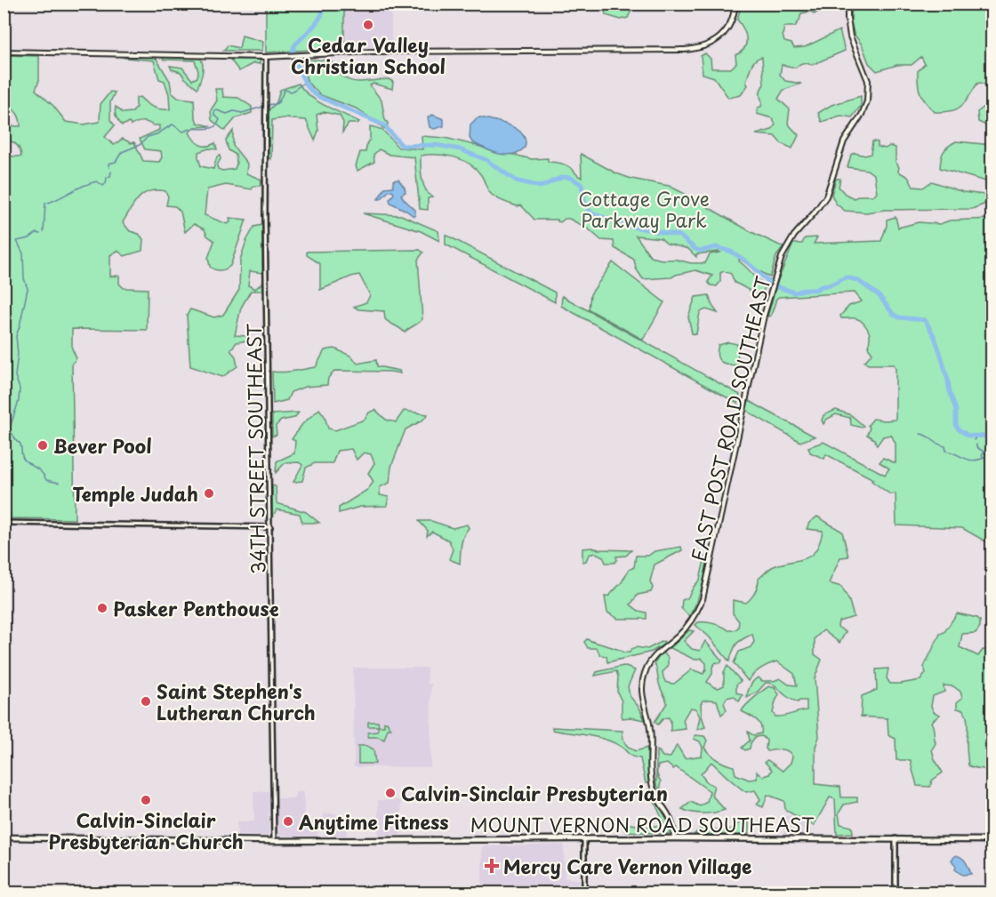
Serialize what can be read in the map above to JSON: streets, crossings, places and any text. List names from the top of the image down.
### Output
{
  "streets": {
    "main road": ["EAST POST ROAD SOUTHEAST", "MOUNT VERNON ROAD SOUTHEAST"],
    "street": ["34TH STREET SOUTHEAST"]
  },
  "crossings": [
    ["EAST POST ROAD SOUTHEAST", "MOUNT VERNON ROAD SOUTHEAST"],
    ["34TH STREET SOUTHEAST", "MOUNT VERNON ROAD SOUTHEAST"]
  ],
  "parks": ["Cottage Grove Parkway Park"],
  "places": {
    "other": [
      "Cedar Valley Christian School",
      "Bever Pool",
      "Temple Judah",
      "Pasker Penthouse",
      "Saint Stephen's Lutheran Church",
      "Calvin-Sinclair Presbyterian",
      "Calvin-Sinclair Presbyterian Church",
      "Anytime Fitness"
    ],
    "health": ["Mercy Care Vernon Village"]
  }
}
